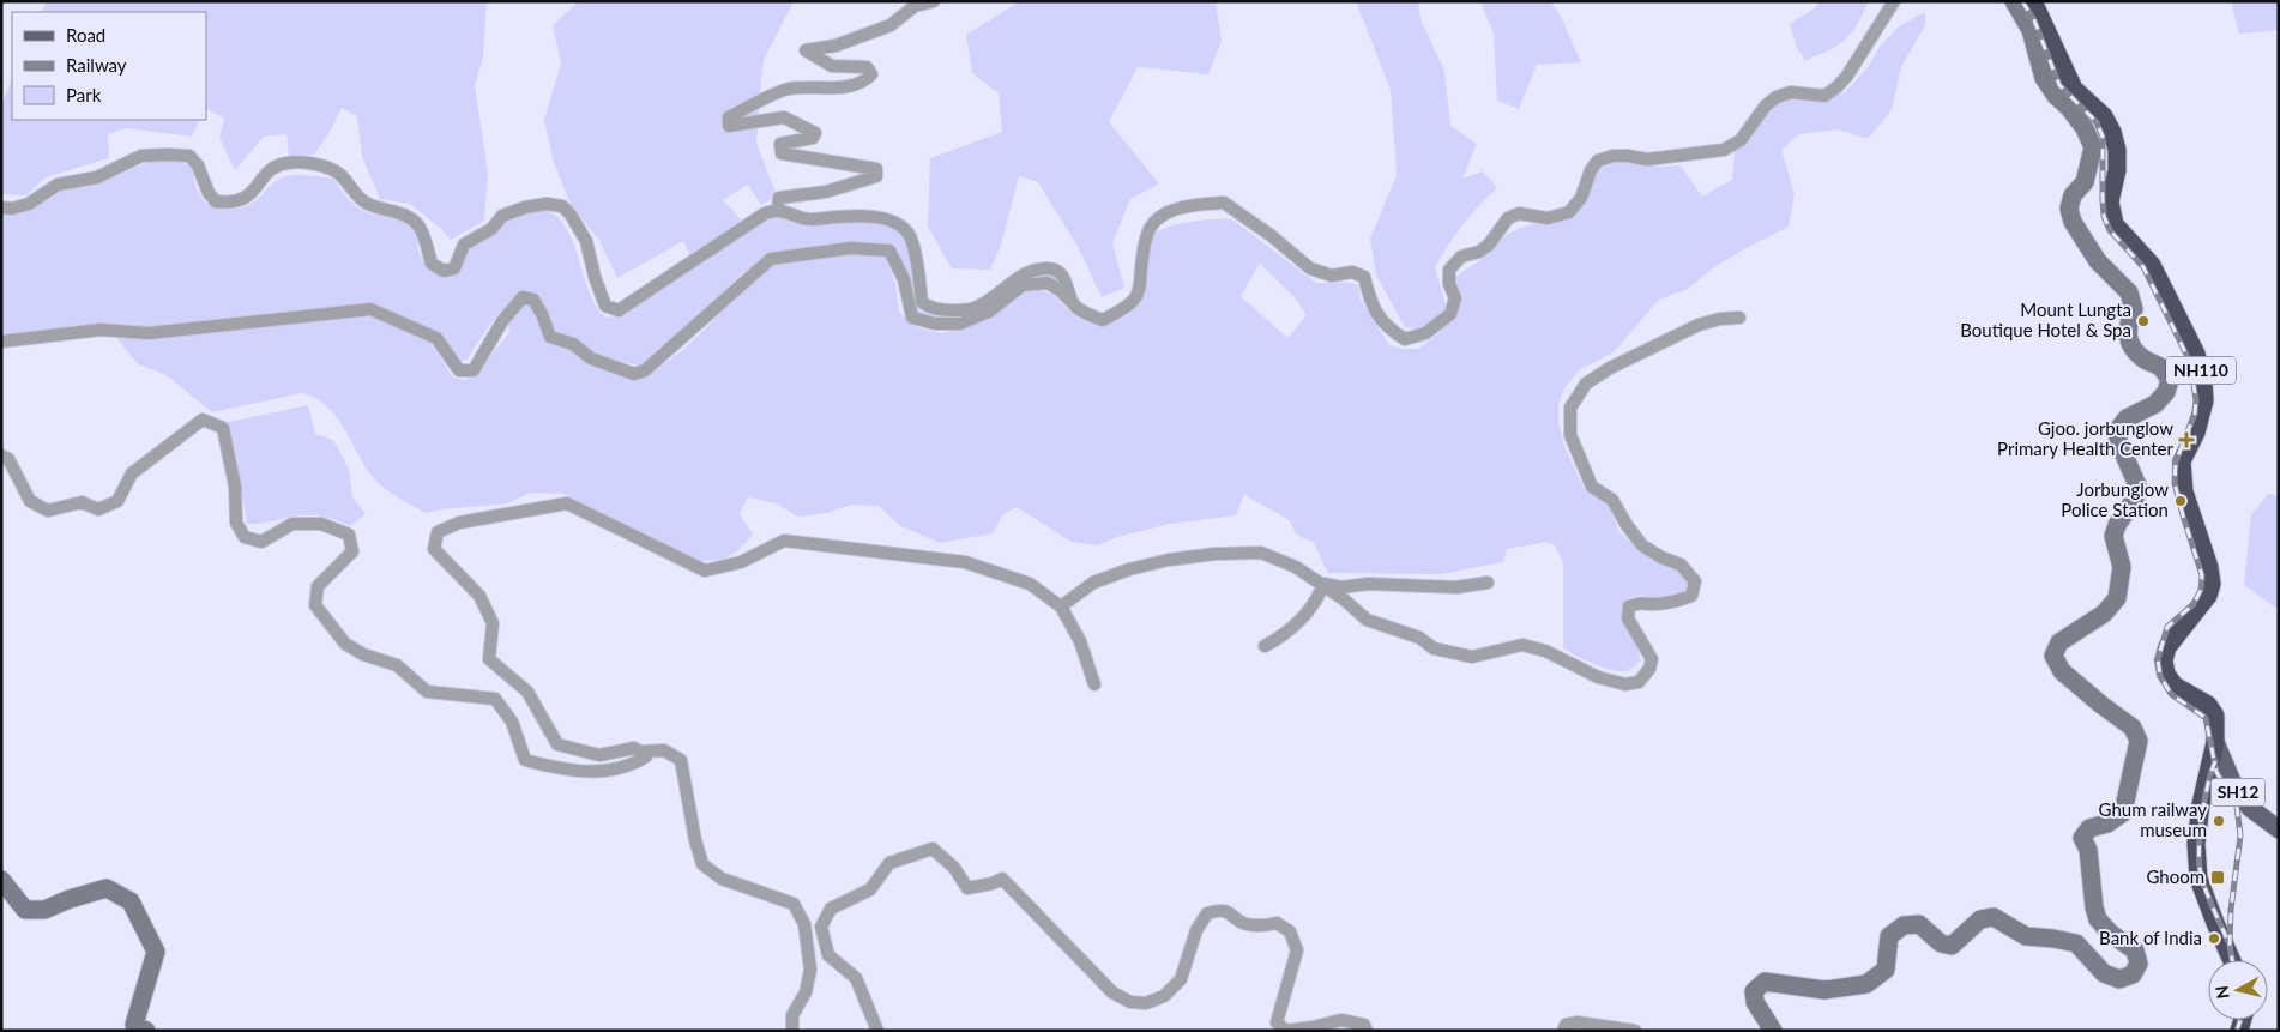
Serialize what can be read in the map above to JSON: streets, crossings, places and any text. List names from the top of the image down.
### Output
{
  "streets": {
    "highway": ["NH110"],
    "main road": ["SH12"]
  },
  "crossings": [
    ["NH110", "SH12"]
  ],
  "places": {
    "other": [
      "Mount Lungta Boutique Hotel & Spa",
      "Jorbunglow Police Station",
      "Ghum railway museum",
      "Bank of India"
    ],
    "health": ["Gjoo. jorbunglow Primary Health Center"],
    "transit": ["Ghoom"]
  },
  "legend": ["Road", "Railway", "Park"],
  "north": "left"
}
